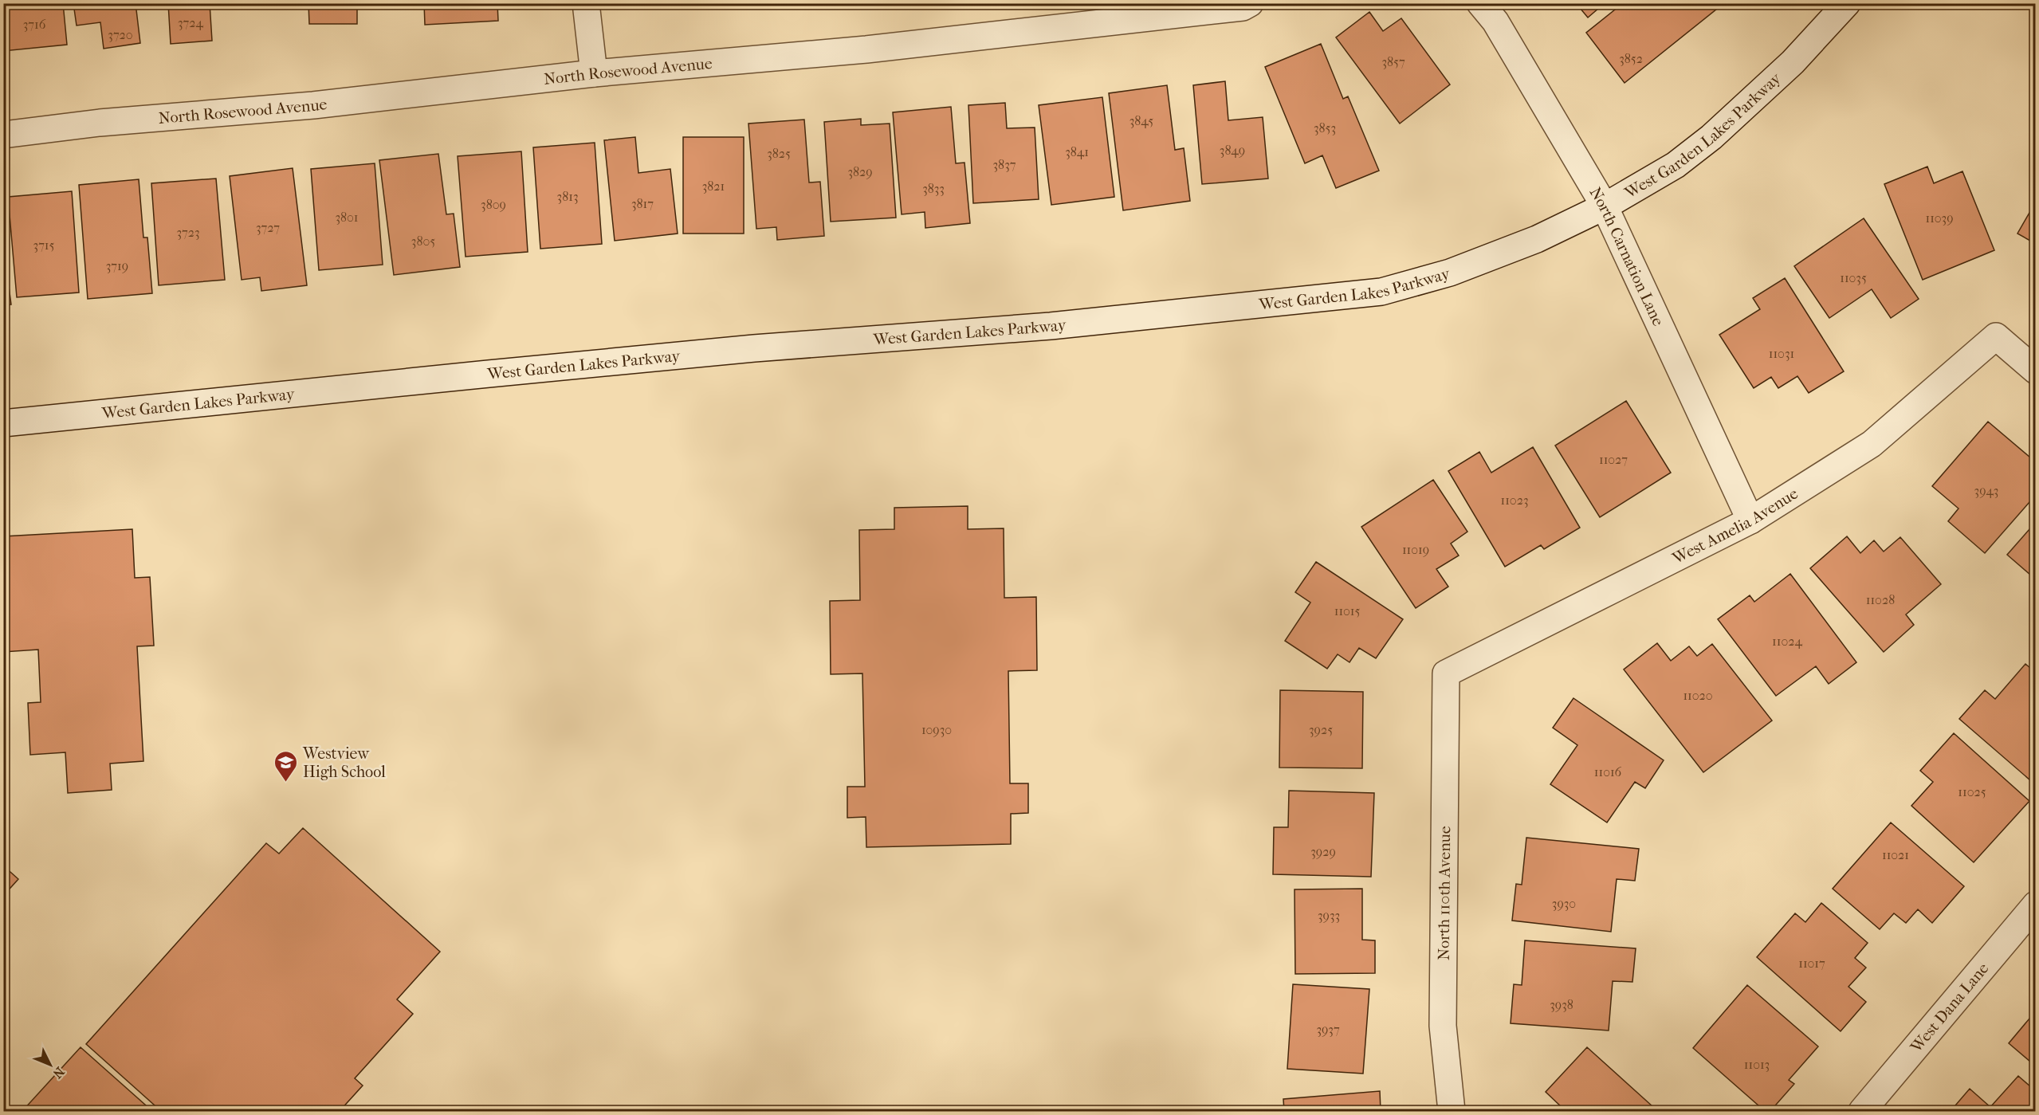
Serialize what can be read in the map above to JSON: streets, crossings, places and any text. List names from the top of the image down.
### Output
{
  "streets": {
    "street": [
      "North Rosewood Avenue",
      "West Garden Lakes Parkway",
      "North Carnation Lane",
      "West Amelia Avenue",
      "North 110th Avenue",
      "West Dana Lane"
    ]
  },
  "crossings": [
    ["West Garden Lakes Parkway", "North Carnation Lane"],
    ["North Carnation Lane", "West Amelia Avenue"],
    ["West Amelia Avenue", "North 110th Avenue"]
  ],
  "places": {
    "school or university": ["Westview High School"]
  },
  "house_numbers": [
    "3724",
    "3716",
    "3720",
    "3852",
    "3857",
    "3845",
    "3853",
    "3849",
    "3841",
    "3825",
    "3837",
    "3829",
    "3821",
    "3833",
    "3813",
    "3817",
    "3809",
    "3801",
    "11039",
    "3727",
    "3723",
    "3805",
    "3715",
    "3719",
    "11035",
    "11031",
    "11027",
    "3943",
    "11023",
    "11019",
    "11028",
    "11015",
    "11024",
    "11020",
    "10930",
    "3925",
    "11016",
    "11025",
    "3929",
    "11021",
    "3930",
    "3933",
    "11017",
    "3938",
    "3937",
    "11013"
  ],
  "north": "bottom right"
}
